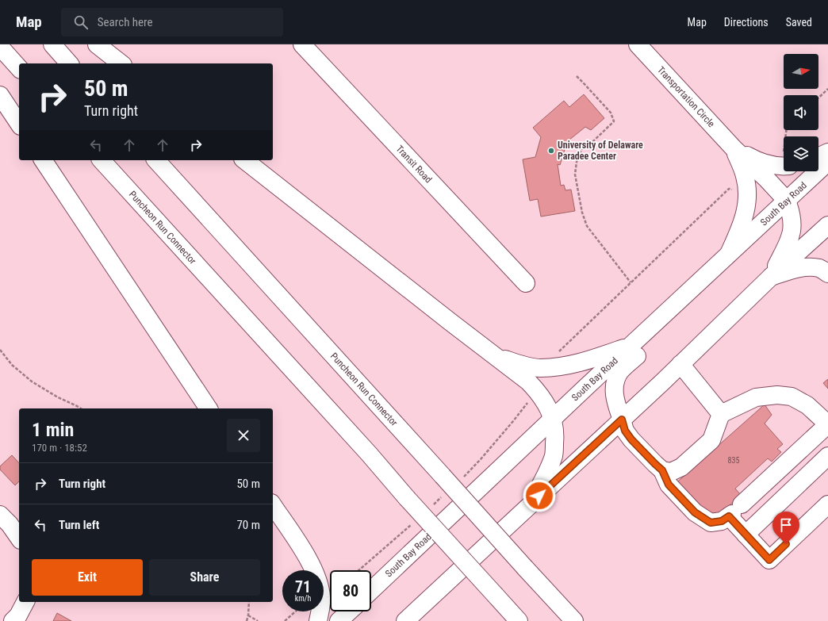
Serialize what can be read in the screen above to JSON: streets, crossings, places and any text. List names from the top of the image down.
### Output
{
  "streets": {
    "main road": [
      "Transportation Circle",
      "Transit Road",
      "South Bay Road",
      "Puncheon Run Connector"
    ]
  },
  "crossings": [
    ["Transportation Circle", "South Bay Road"]
  ],
  "places": ["University of Delaware Paradee Center"],
  "house_numbers": ["835"],
  "north": "right",
  "page": {
    "header": "Map",
    "search": "Search here",
    "nav": ["Map", "Directions", "Saved"],
    "turn": ["50 m", "Turn right"],
    "heading": ["1 min", "170 m · 18:52"],
    "list": [
      {
        "name": "Turn right",
        "value": "50 m"
      },
      {
        "name": "Turn left",
        "value": "70 m"
      }
    ],
    "buttons": ["Exit", "Share"],
    "speed": "71 km/h",
    "limit": "80"
  }
}
